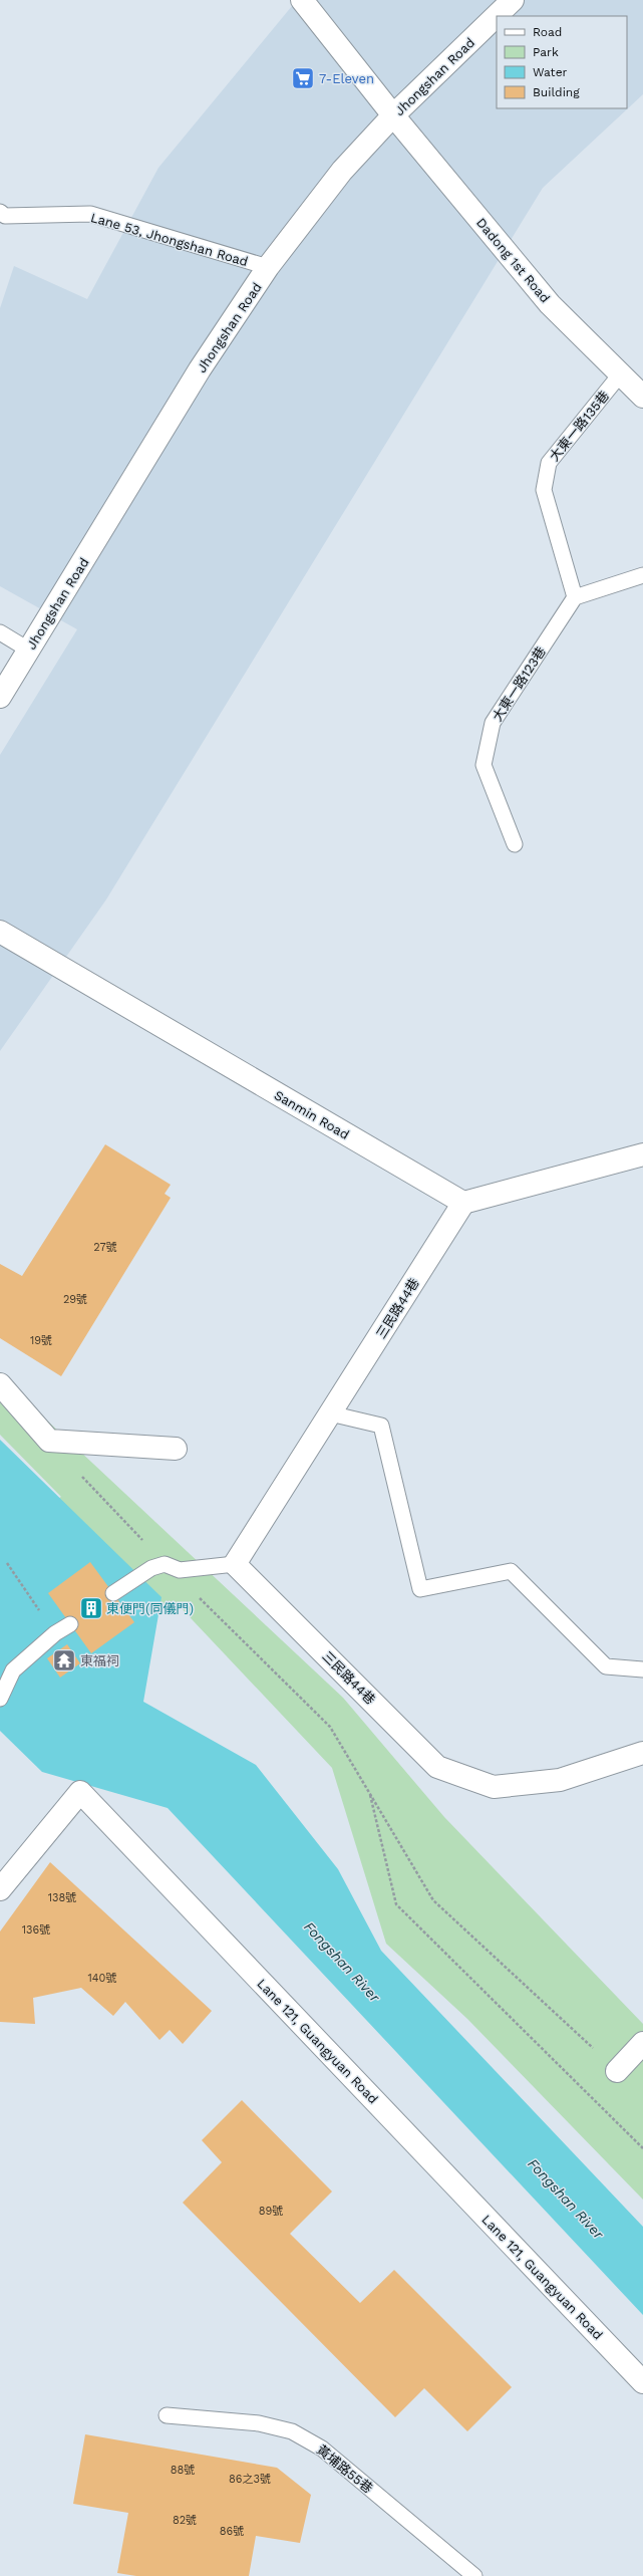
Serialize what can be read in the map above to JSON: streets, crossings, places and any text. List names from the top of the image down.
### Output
{
  "streets": {
    "street": [
      "Jhongshan Road",
      "Dadong 1st Road",
      "Sanmin Road",
      "三民路44巷",
      "Lane 121, Guangyuan Road"
    ],
    "lane": [
      "Lane 53, Jhongshan Road",
      "大東一路135巷",
      "大東一路123巷",
      "黃埔路55巷"
    ]
  },
  "crossings": [
    ["Jhongshan Road", "Lane 53, Jhongshan Road"],
    ["Jhongshan Road", "Dadong 1st Road"],
    ["Dadong 1st Road", "大東一路135巷"],
    ["大東一路135巷", "大東一路123巷"],
    ["Sanmin Road", "三民路44巷"]
  ],
  "water": ["Fongshan River"],
  "places": {
    "supermarket": ["7-Eleven"],
    "building": ["東便門(同儀門)"],
    "temple": ["東福祠"]
  },
  "house_numbers": [
    "27號",
    "29號",
    "19號",
    "138號",
    "136號",
    "140號",
    "89號",
    "88號",
    "86之3號",
    "82號",
    "86號"
  ],
  "legend": [
    "Road",
    "Park",
    "Water",
    "Building"
  ]
}
